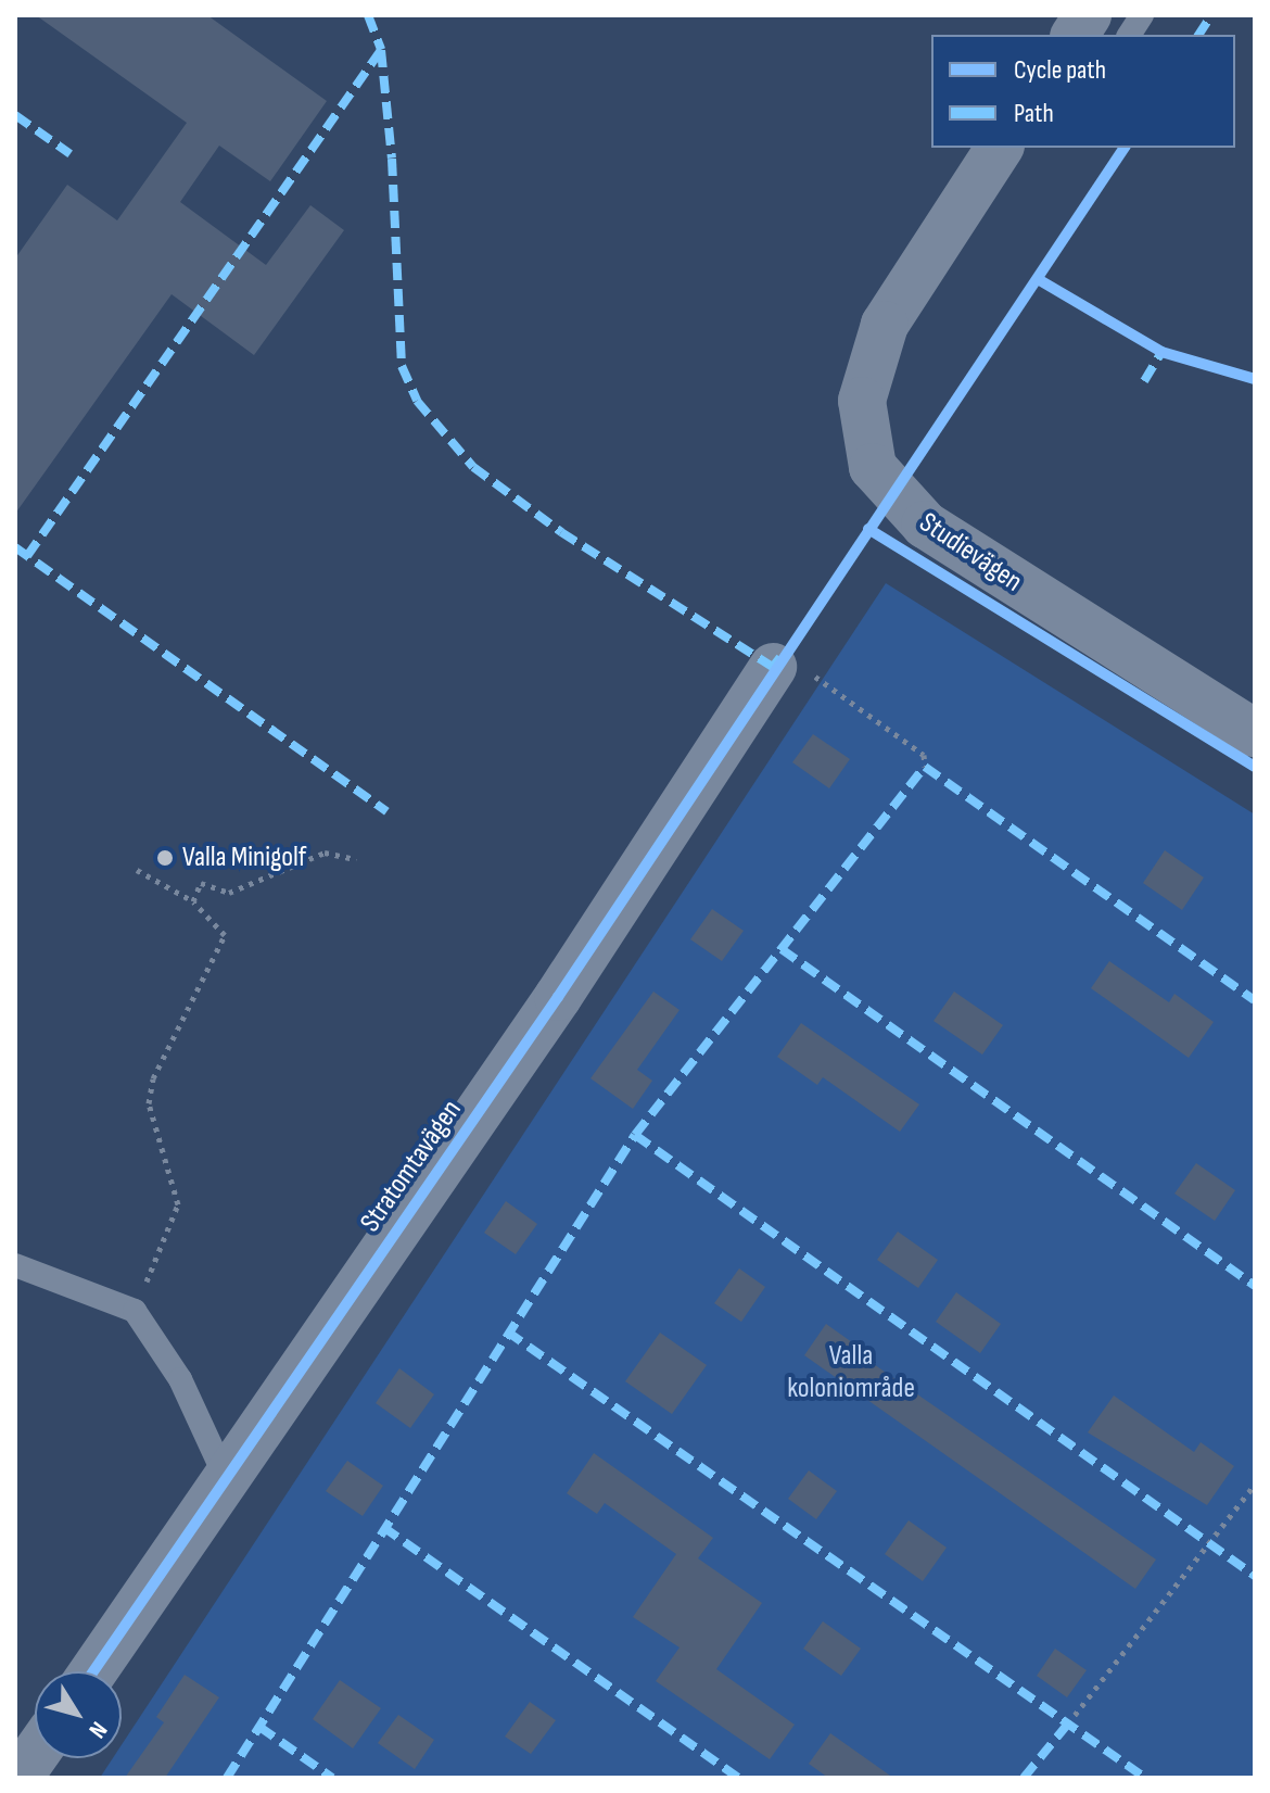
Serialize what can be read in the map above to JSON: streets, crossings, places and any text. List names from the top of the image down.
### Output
{
  "streets": {
    "street": ["Studievägen", "Stratomtavägen"]
  },
  "parks": ["Valla koloniområde"],
  "places": ["Valla Minigolf"],
  "legend": ["Cycle path", "Path"],
  "north": "bottom right"
}
